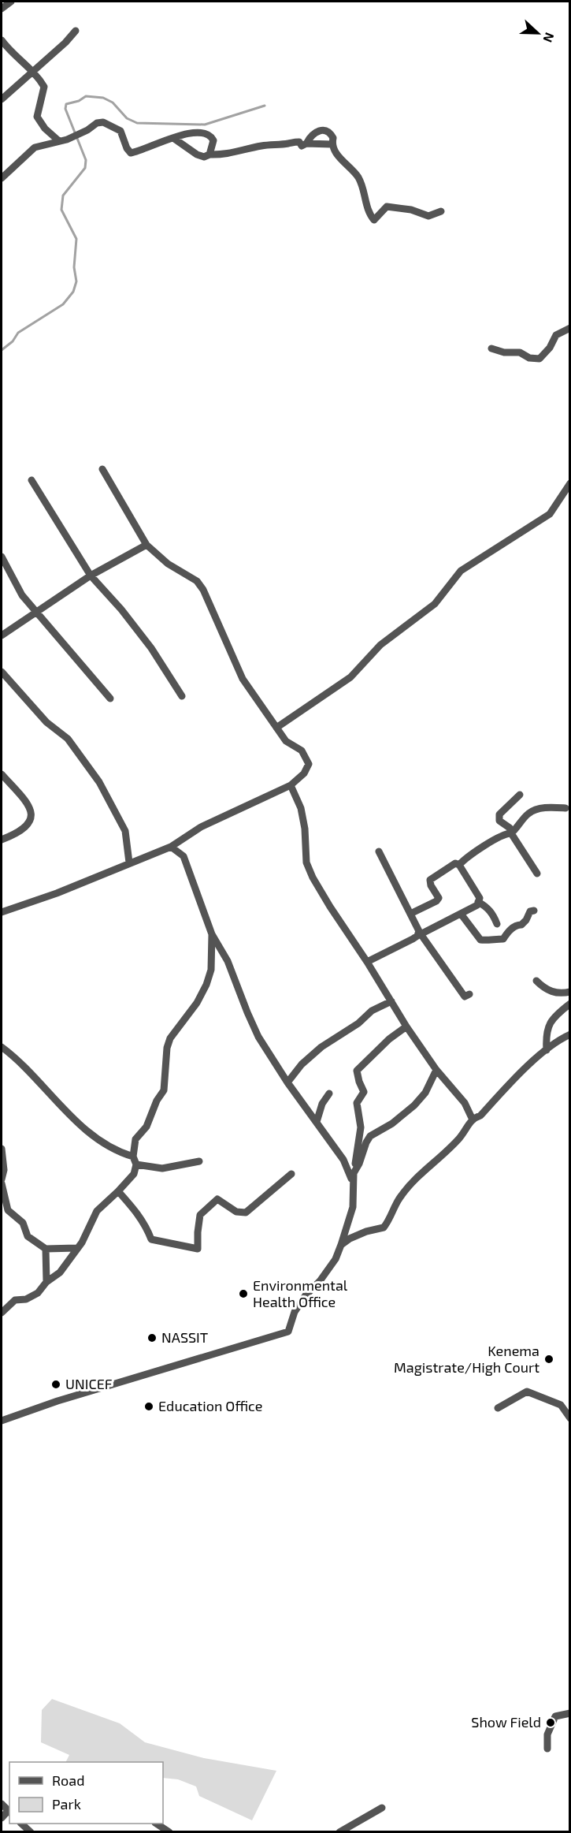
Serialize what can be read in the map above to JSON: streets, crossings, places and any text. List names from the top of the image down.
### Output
{
  "places": [
    "Environmental Health Office",
    "NASSIT",
    "Kenema Magistrate/High Court",
    "UNICEF",
    "Education Office",
    "Show Field"
  ],
  "legend": ["Road", "Park"],
  "north": "right"
}
